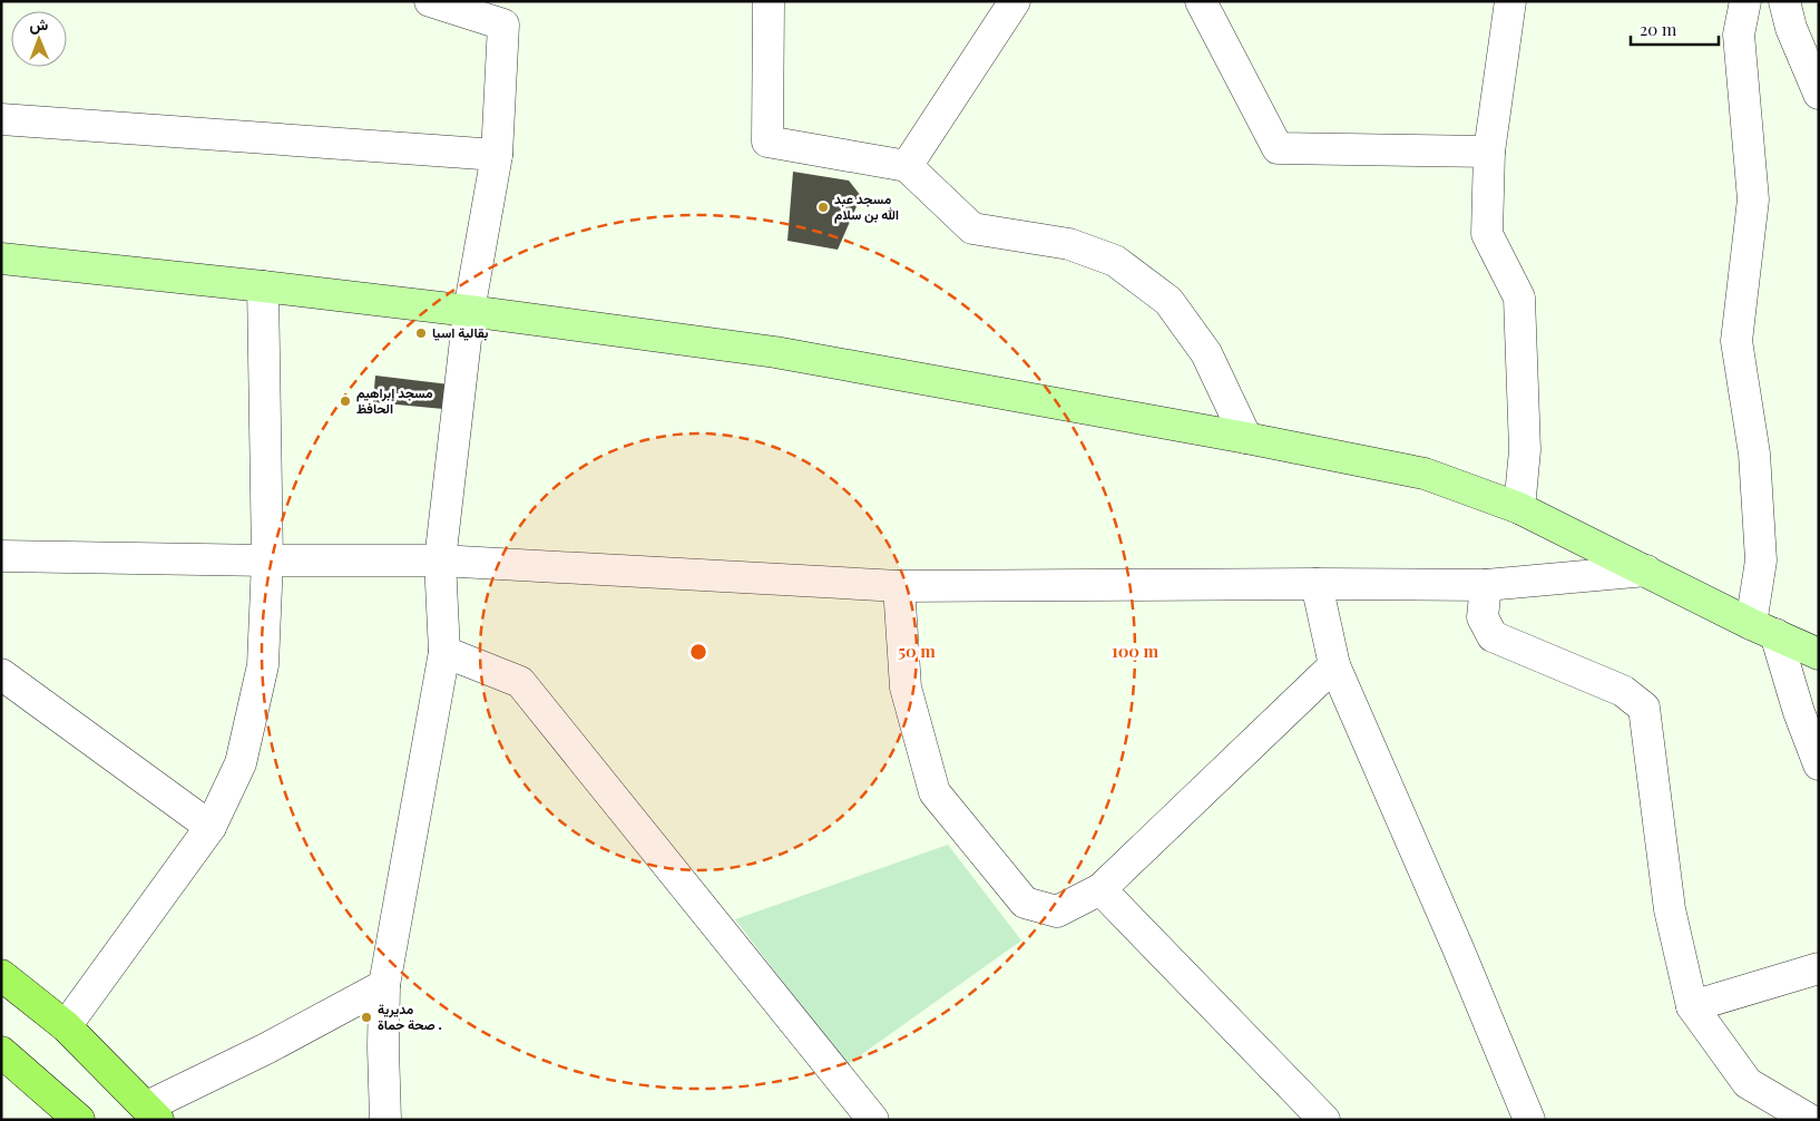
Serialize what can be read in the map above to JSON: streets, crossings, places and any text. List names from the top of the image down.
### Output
{
  "places": [
    "مسجد عبد الله بن سلام",
    "بقالية اسيا",
    "مسجد إبراهيم الحافظ",
    "مديرية صحة حماة ."
  ],
  "scale_bar": "20 m",
  "north": "top",
  "rings": ["50 m", "100 m"]
}
